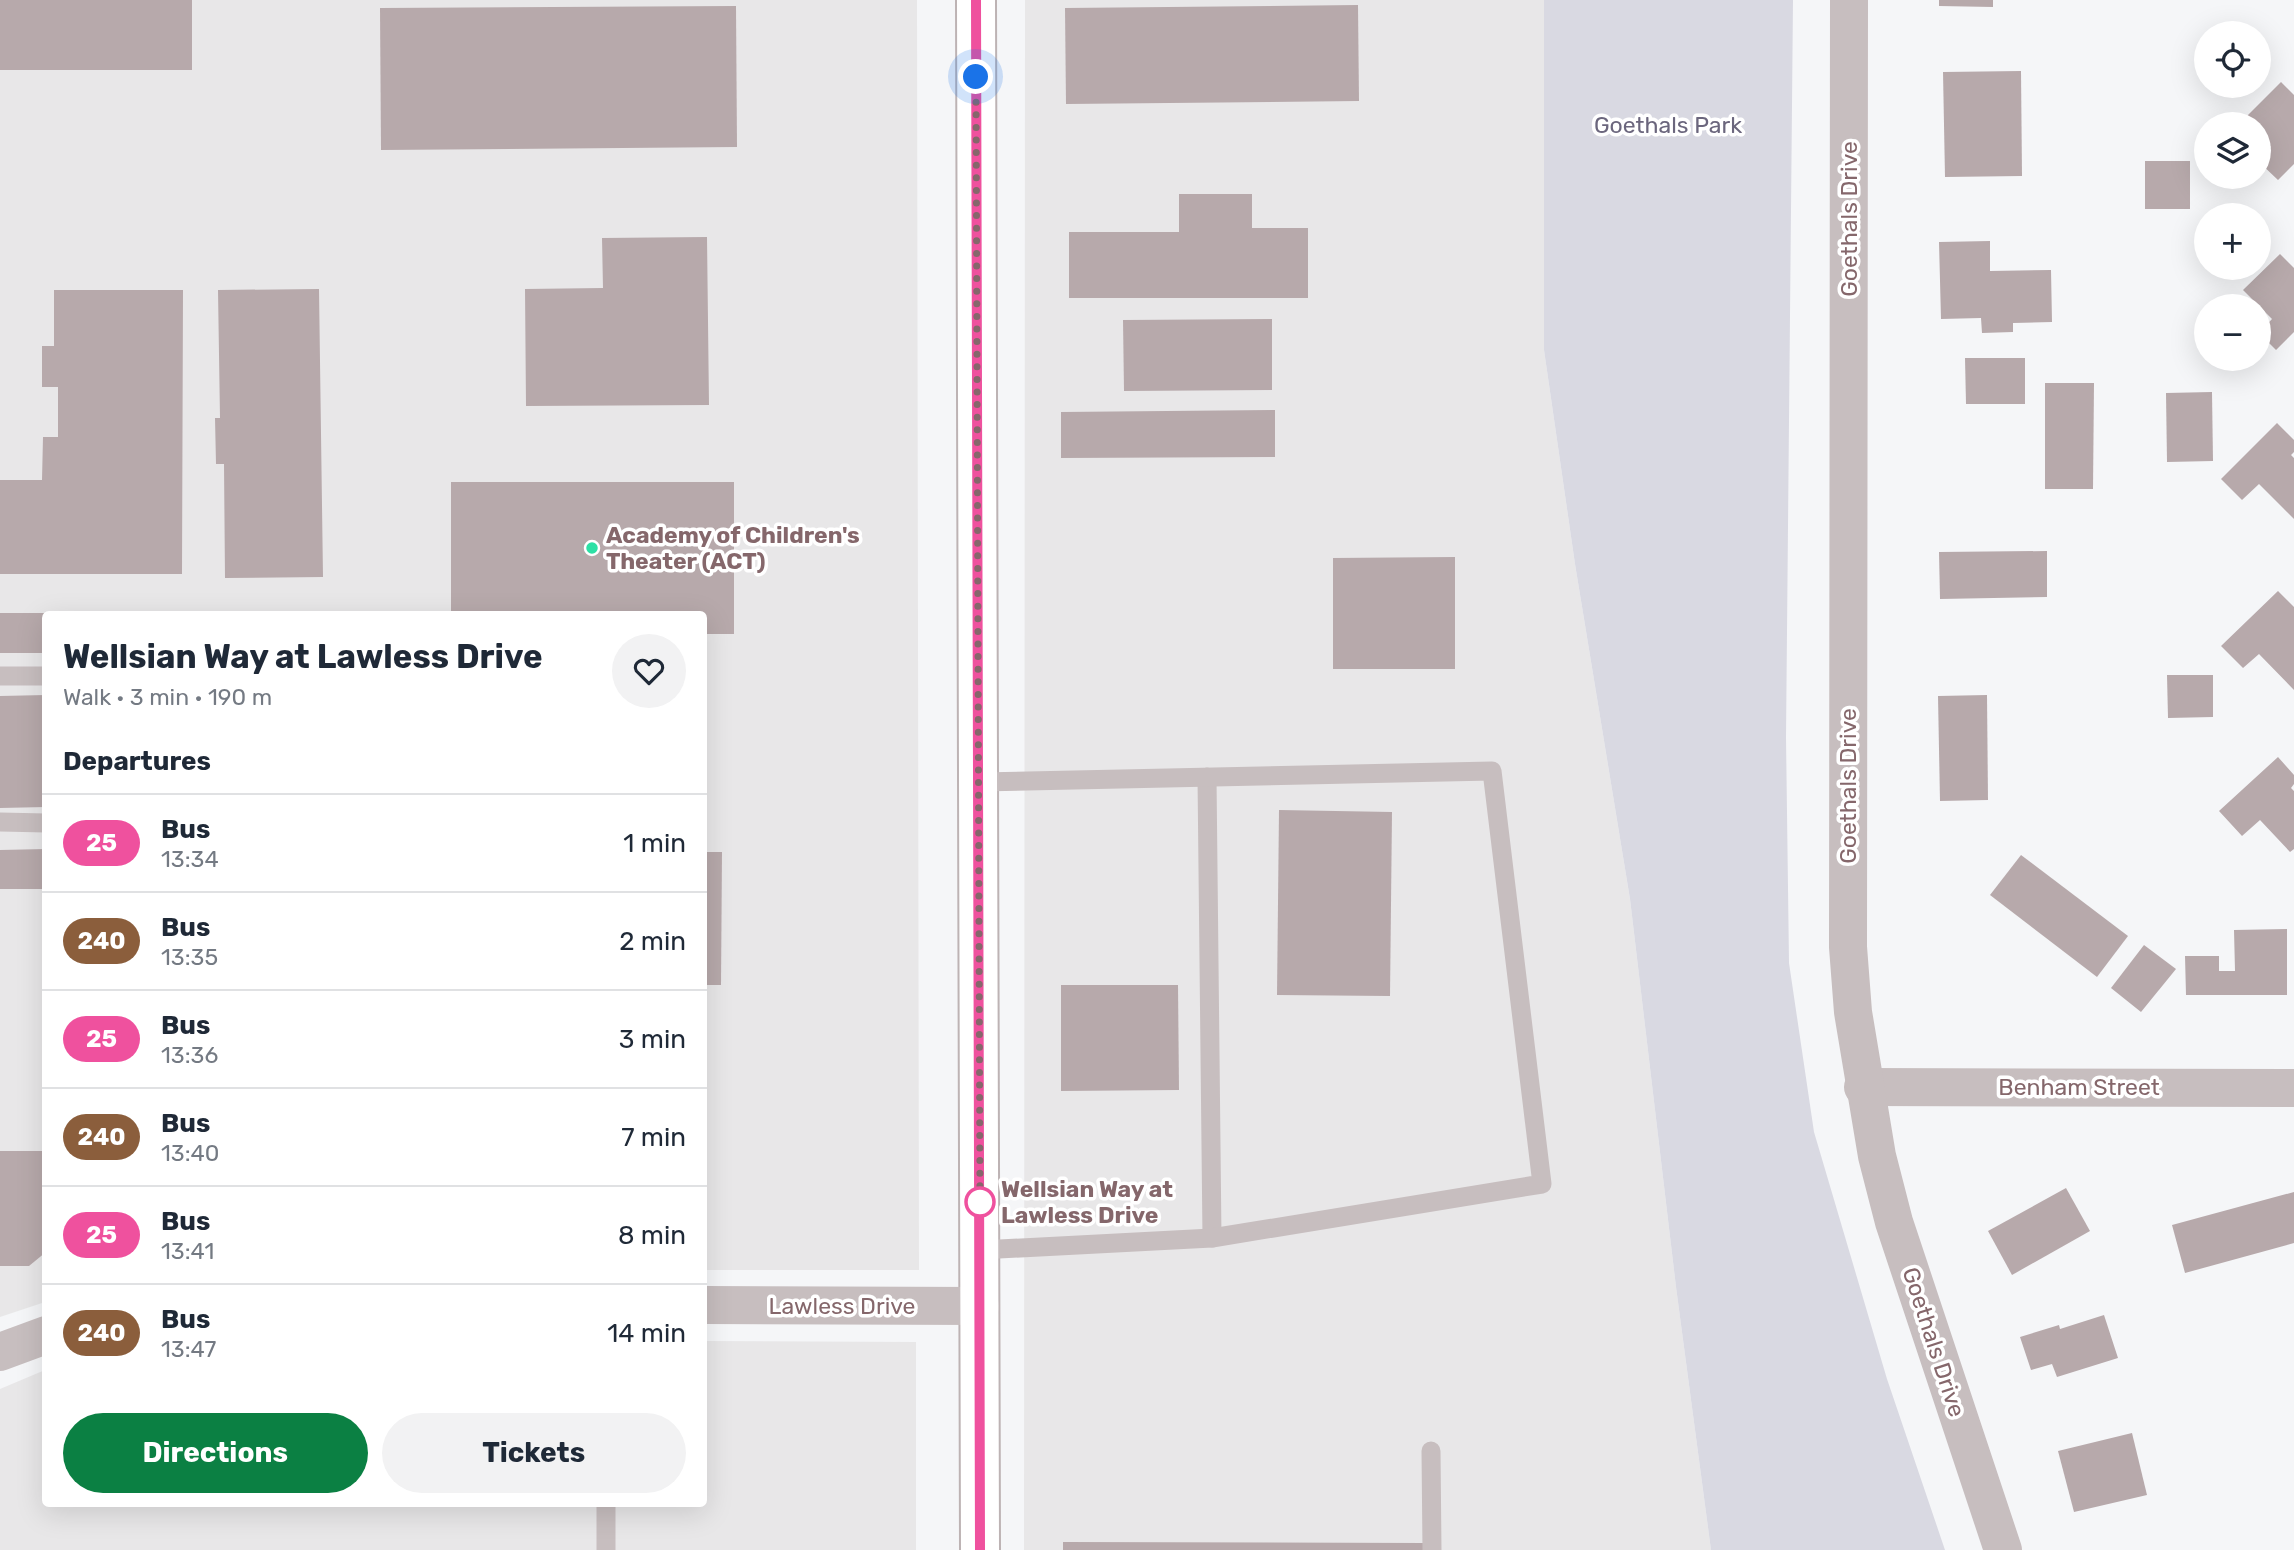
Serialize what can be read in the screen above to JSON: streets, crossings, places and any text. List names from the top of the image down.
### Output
{
  "streets": {
    "street": ["Goethals Drive", "Benham Street", "Lawless Drive"]
  },
  "crossings": [
    ["Goethals Drive", "Benham Street"]
  ],
  "parks": ["Goethals Park"],
  "places": ["Academy of Children's Theater (ACT)", "Wellsian Way at Lawless Drive"],
  "lines": ["bus line 25"],
  "page": {
    "map_buttons": ["+", "−"],
    "heading": [
      ["Wellsian Way at Lawless Drive", "Walk · 3 min · 190 m"],
      "Departures"
    ],
    "list": [
      {
        "mark": "25",
        "name": "Bus",
        "note": "13:34",
        "value": "1 min"
      },
      {
        "mark": "240",
        "name": "Bus",
        "note": "13:35",
        "value": "2 min"
      },
      {
        "mark": "25",
        "name": "Bus",
        "note": "13:36",
        "value": "3 min"
      },
      {
        "mark": "240",
        "name": "Bus",
        "note": "13:40",
        "value": "7 min"
      },
      {
        "mark": "25",
        "name": "Bus",
        "note": "13:41",
        "value": "8 min"
      },
      {
        "mark": "240",
        "name": "Bus",
        "note": "13:47",
        "value": "14 min"
      }
    ],
    "buttons": ["Directions", "Tickets"]
  }
}
